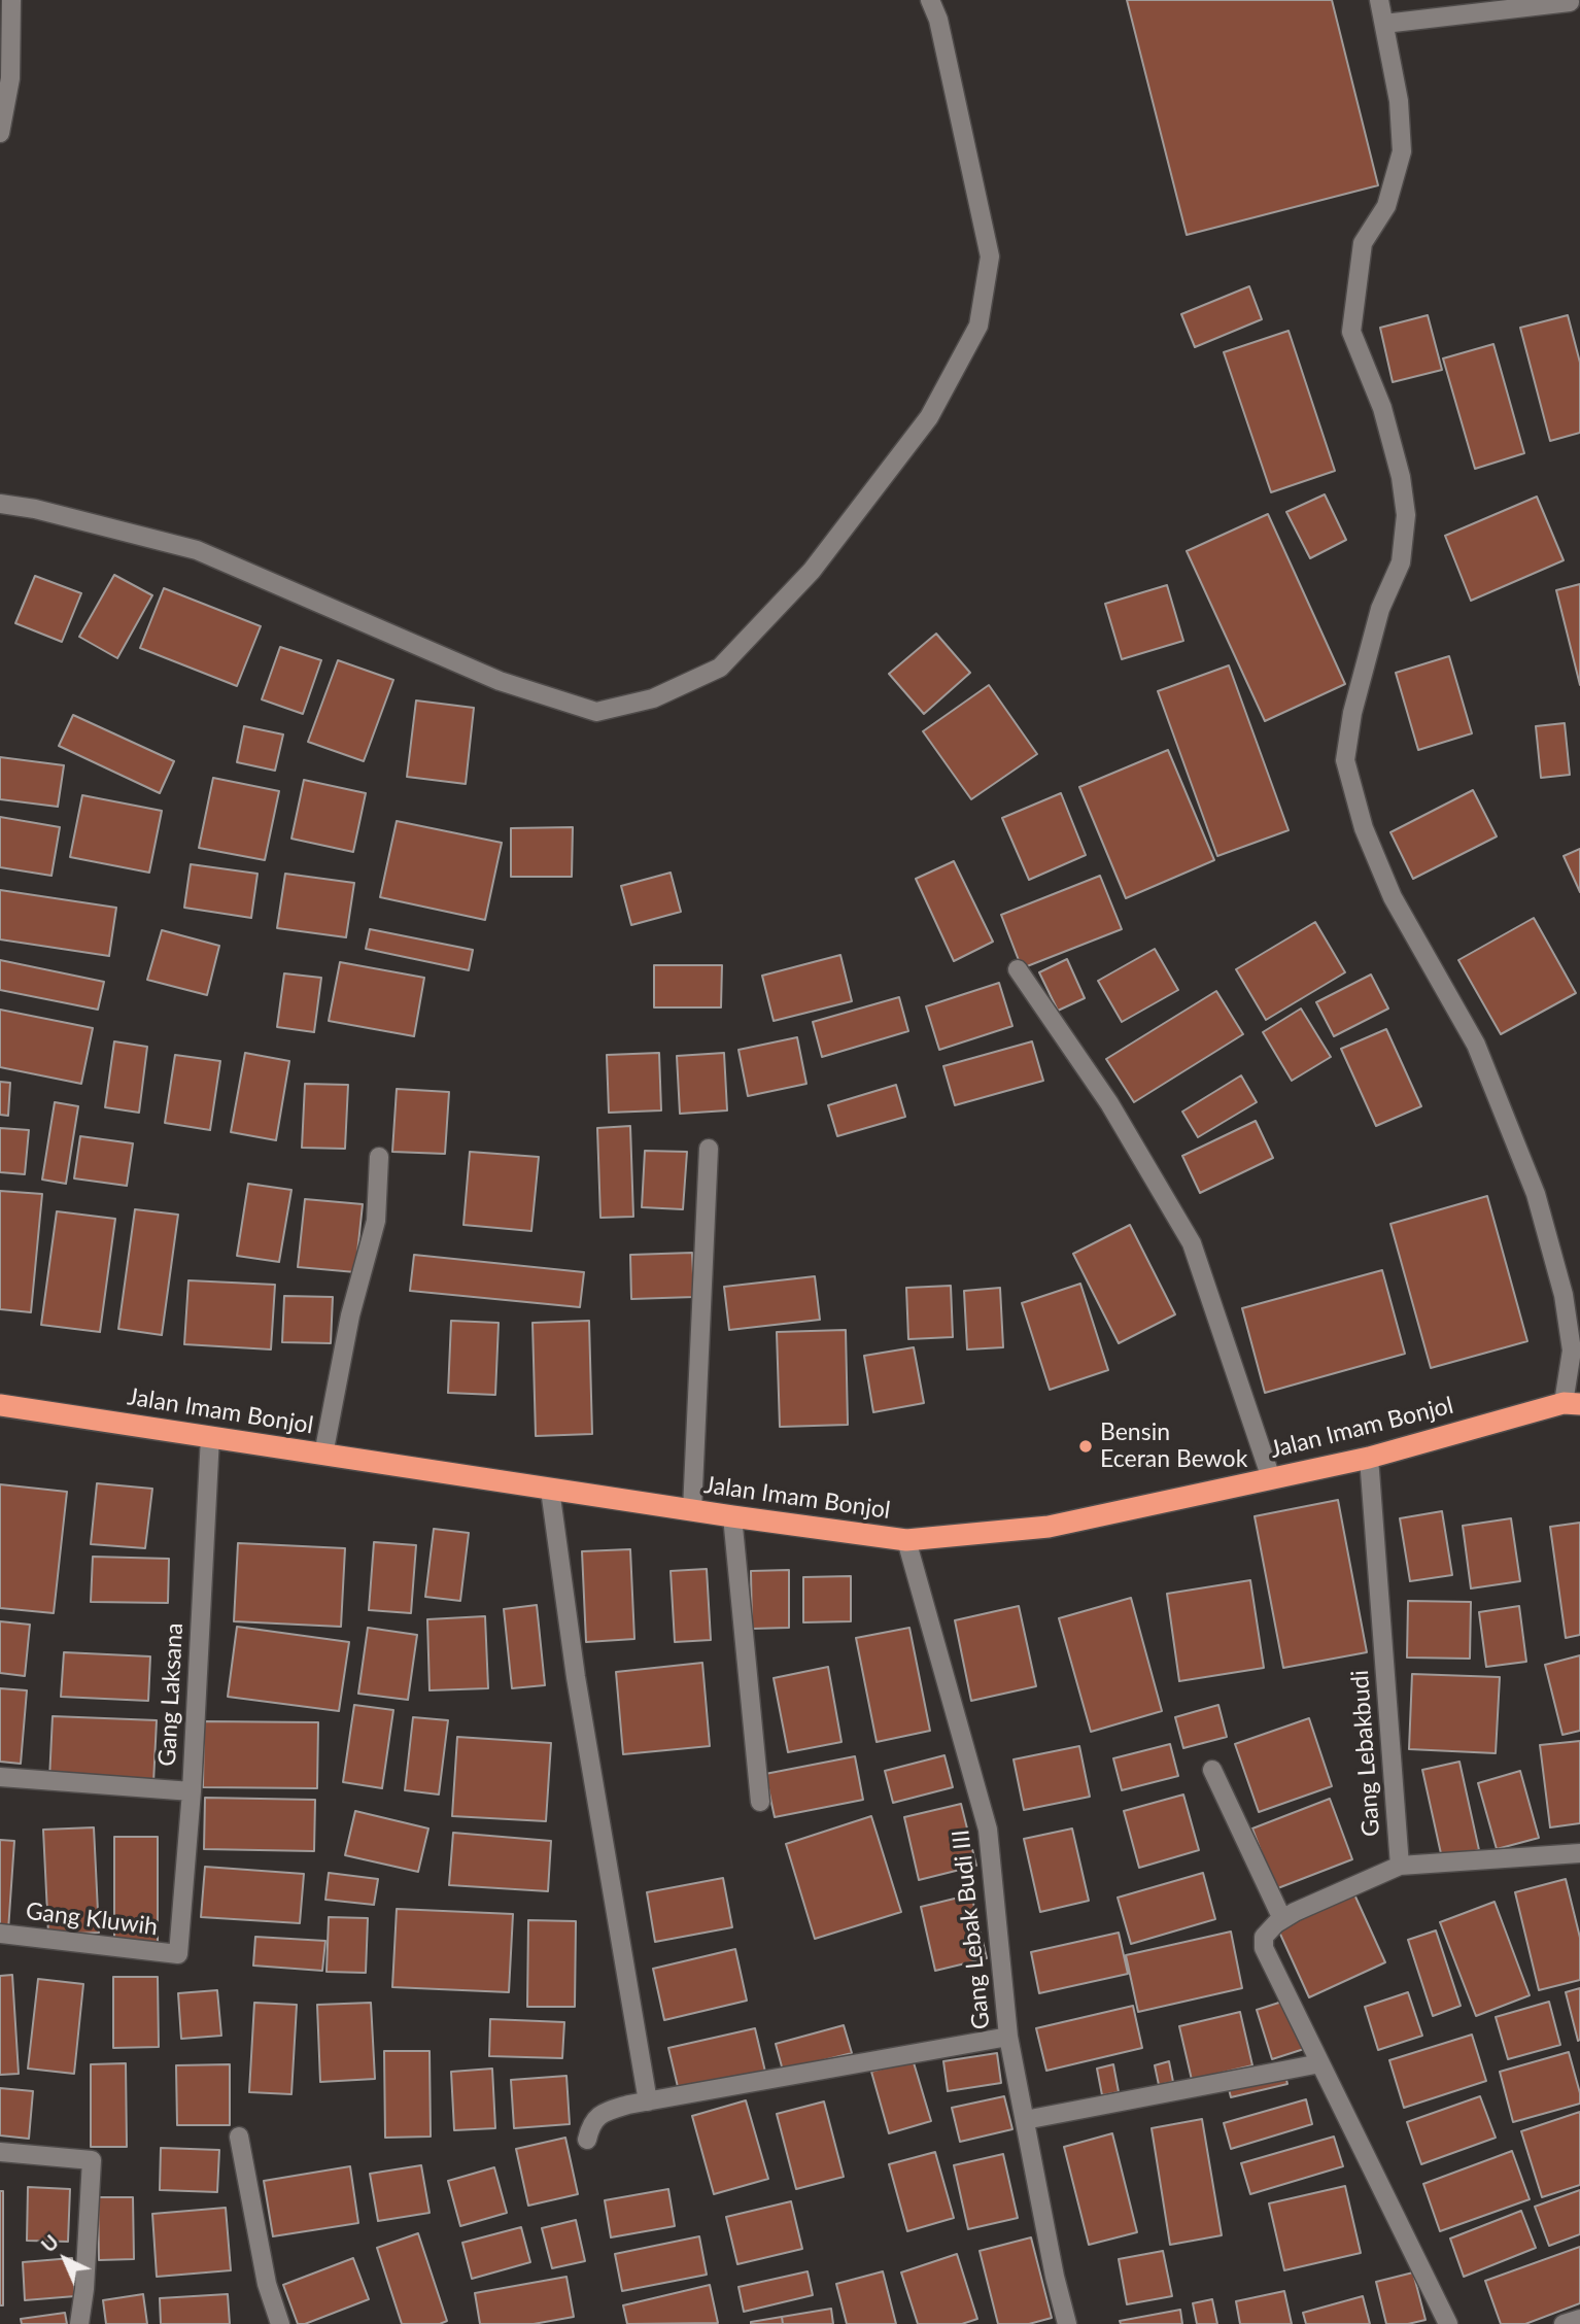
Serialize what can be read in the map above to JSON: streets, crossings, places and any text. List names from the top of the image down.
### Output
{
  "streets": {
    "highway": ["Jalan Imam Bonjol"],
    "street": [
      "Gang Laksana",
      "Gang Lebakbudi",
      "Gang Kluwih",
      "Gang Lebak Budi III"
    ]
  },
  "crossings": [
    ["Jalan Imam Bonjol", "Gang Laksana"],
    ["Jalan Imam Bonjol", "Gang Lebakbudi"],
    ["Jalan Imam Bonjol", "Gang Lebak Budi III"],
    ["Gang Laksana", "Gang Kluwih"]
  ],
  "places": ["Bensin Eceran Bewok"],
  "north": "top left"
}
